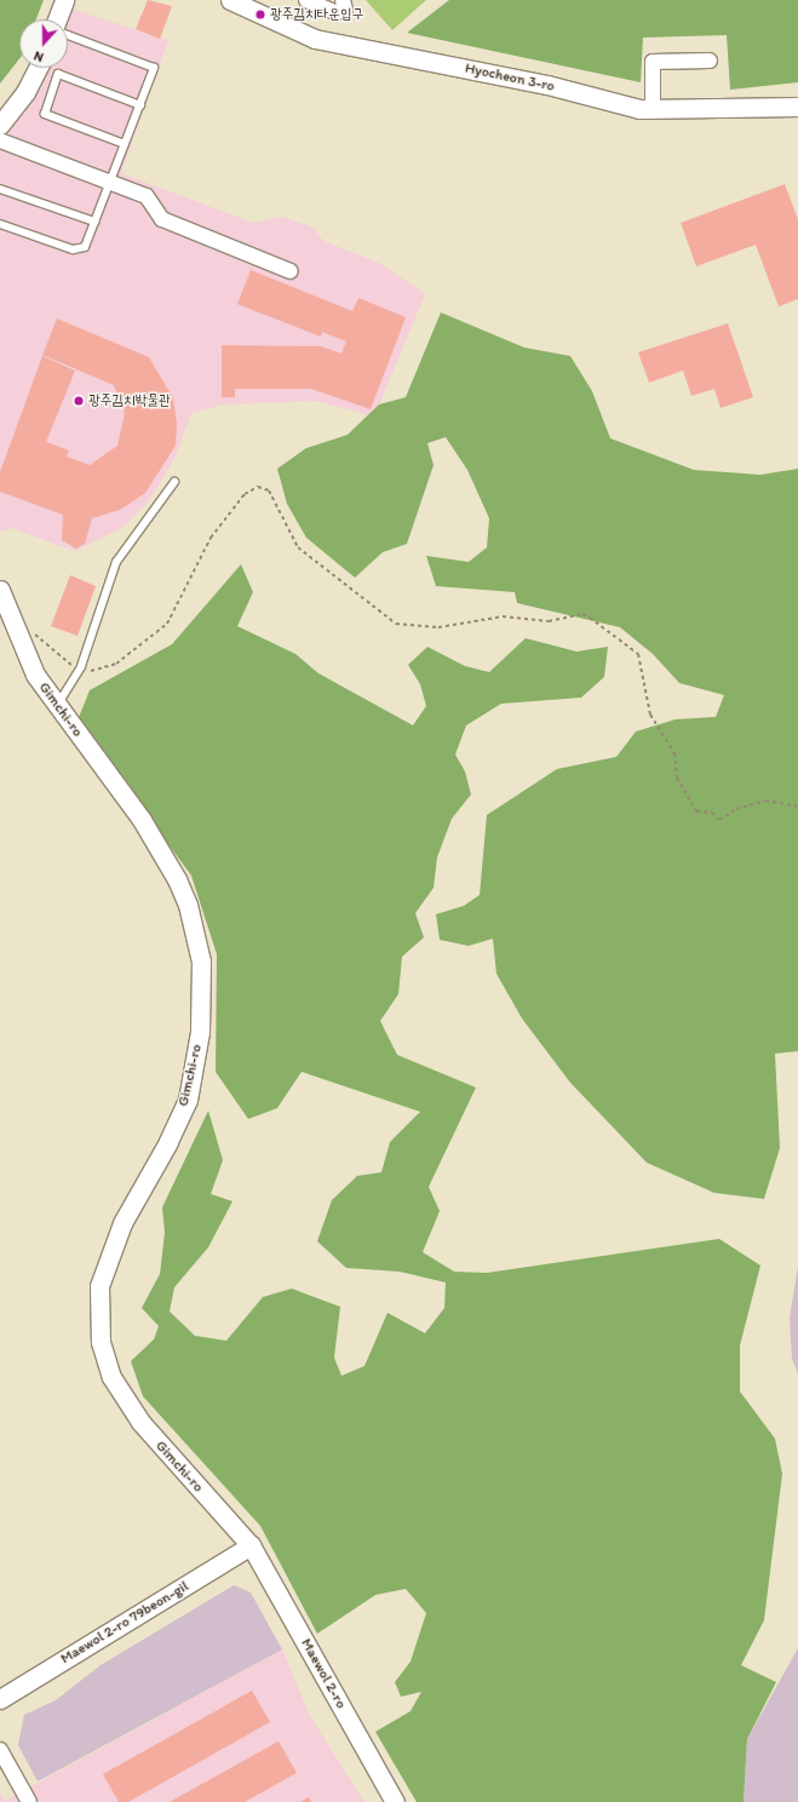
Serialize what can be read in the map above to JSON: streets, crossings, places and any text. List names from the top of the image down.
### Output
{
  "streets": {
    "street": [
      "Hyocheon 3-ro",
      "Gimchi-ro",
      "Maewol 2-ro 79beon-gil",
      "Maewol 2-ro"
    ]
  },
  "crossings": [
    ["Gimchi-ro", "Maewol 2-ro 79beon-gil"],
    ["Gimchi-ro", "Maewol 2-ro"],
    ["Maewol 2-ro 79beon-gil", "Maewol 2-ro"]
  ],
  "places": ["광주김치타운입구", "광주김치박물관"],
  "north": "bottom"
}
